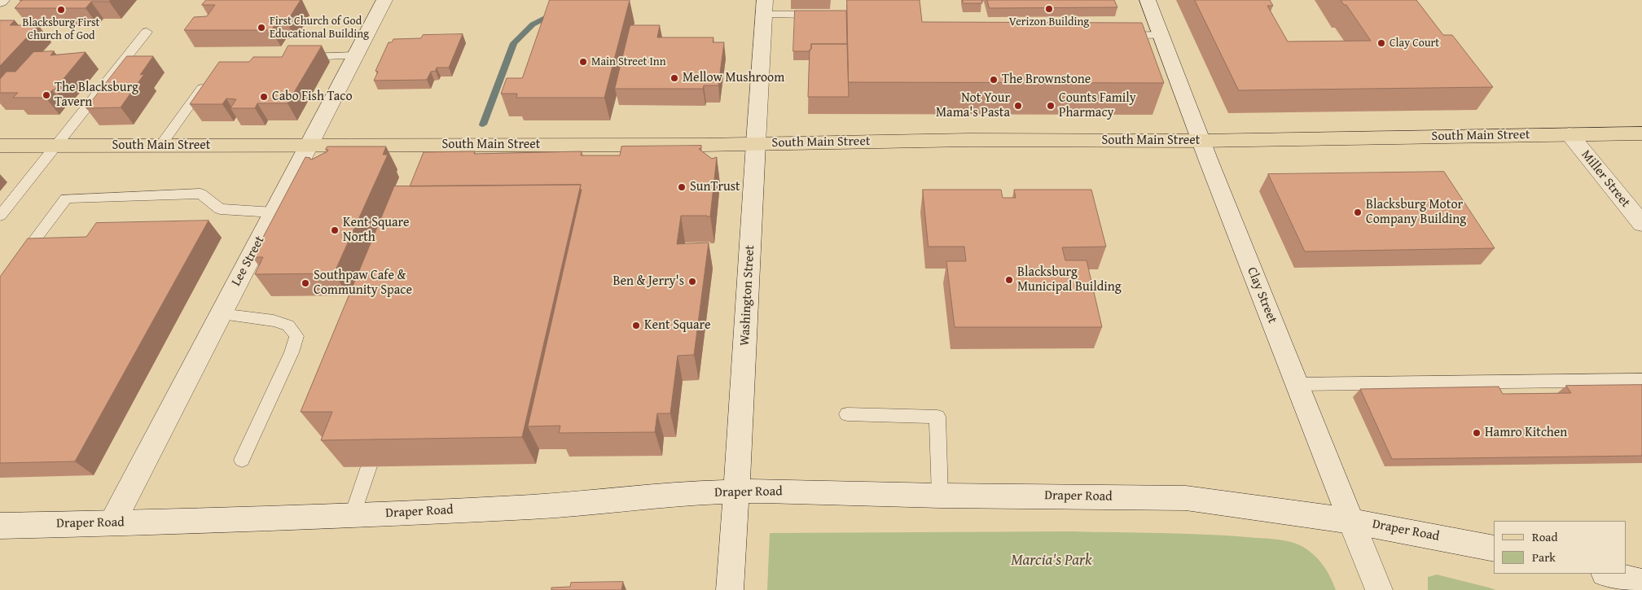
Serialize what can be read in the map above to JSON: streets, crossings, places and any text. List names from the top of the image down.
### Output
{
  "streets": {
    "main road": ["South Main Street"],
    "street": [
      "Miller Street",
      "Lee Street",
      "Washington Street",
      "Clay Street",
      "Draper Road"
    ]
  },
  "crossings": [
    ["South Main Street", "Miller Street"],
    ["South Main Street", "Lee Street"],
    ["South Main Street", "Washington Street"],
    ["South Main Street", "Clay Street"],
    ["Lee Street", "Draper Road"],
    ["Washington Street", "Draper Road"],
    ["Clay Street", "Draper Road"]
  ],
  "parks": ["Marcia's Park"],
  "places": [
    "Verizon Building",
    "Blacksburg First Church of God",
    "First Church of God Educational Building",
    "Clay Court",
    "Main Street Inn",
    "Mellow Mushroom",
    "The Brownstone",
    "The Blacksburg Tavern",
    "Cabo Fish Taco",
    "Not Your Mama's Pasta",
    "Counts Family Pharmacy",
    "SunTrust",
    "Blacksburg Motor Company Building",
    "Kent Square North",
    "Blacksburg Municipal Building",
    "Ben & Jerry's",
    "Southpaw Cafe & Community Space",
    "Kent Square",
    "Hamro Kitchen"
  ],
  "legend": ["Road", "Park"]
}
